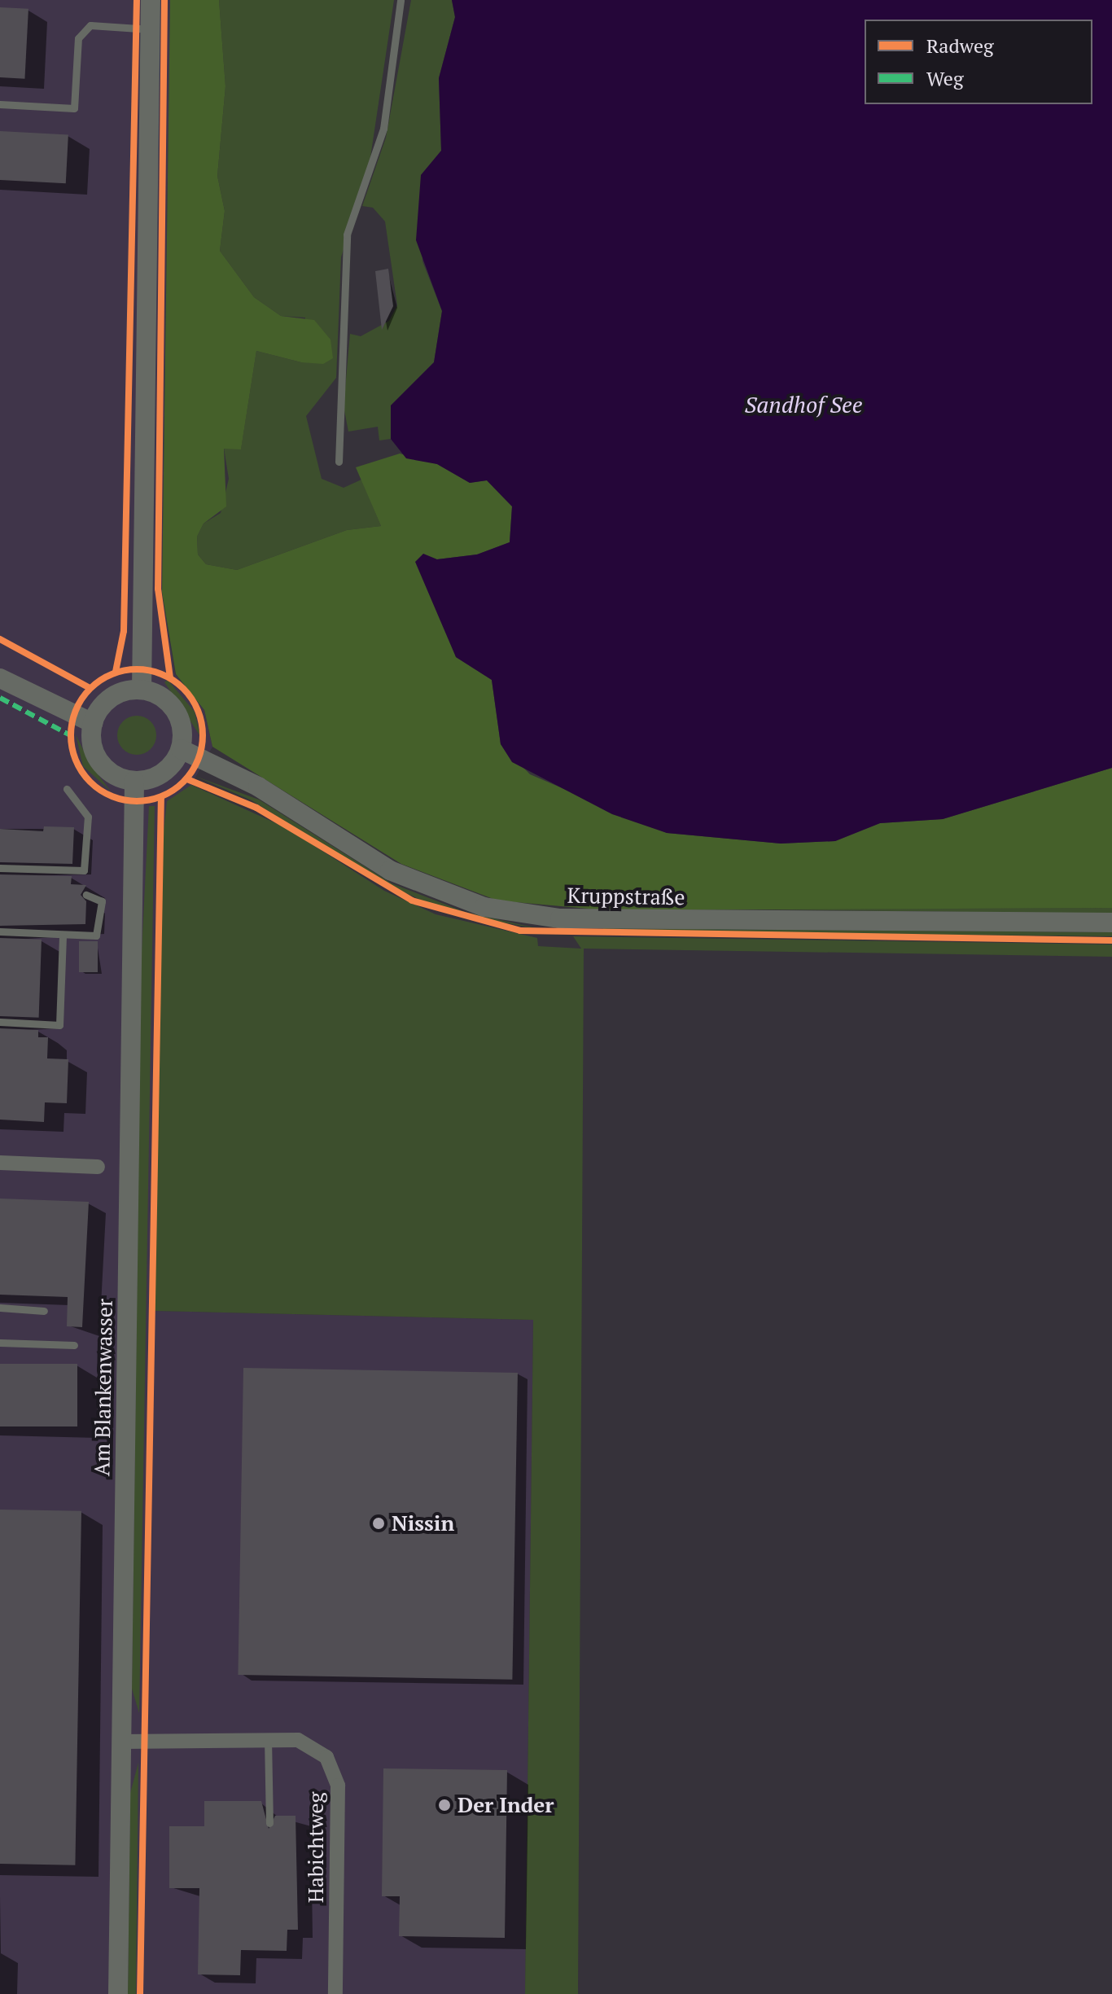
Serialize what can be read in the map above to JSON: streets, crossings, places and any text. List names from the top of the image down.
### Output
{
  "streets": {
    "street": ["Kruppstraße", "Am Blankenwasser", "Habichtweg"]
  },
  "crossings": [
    ["Kruppstraße", "Am Blankenwasser"],
    ["Am Blankenwasser", "Habichtweg"]
  ],
  "water": ["Sandhof See"],
  "places": ["Nissin", "Der Inder"],
  "legend": ["Radweg", "Weg"]
}
